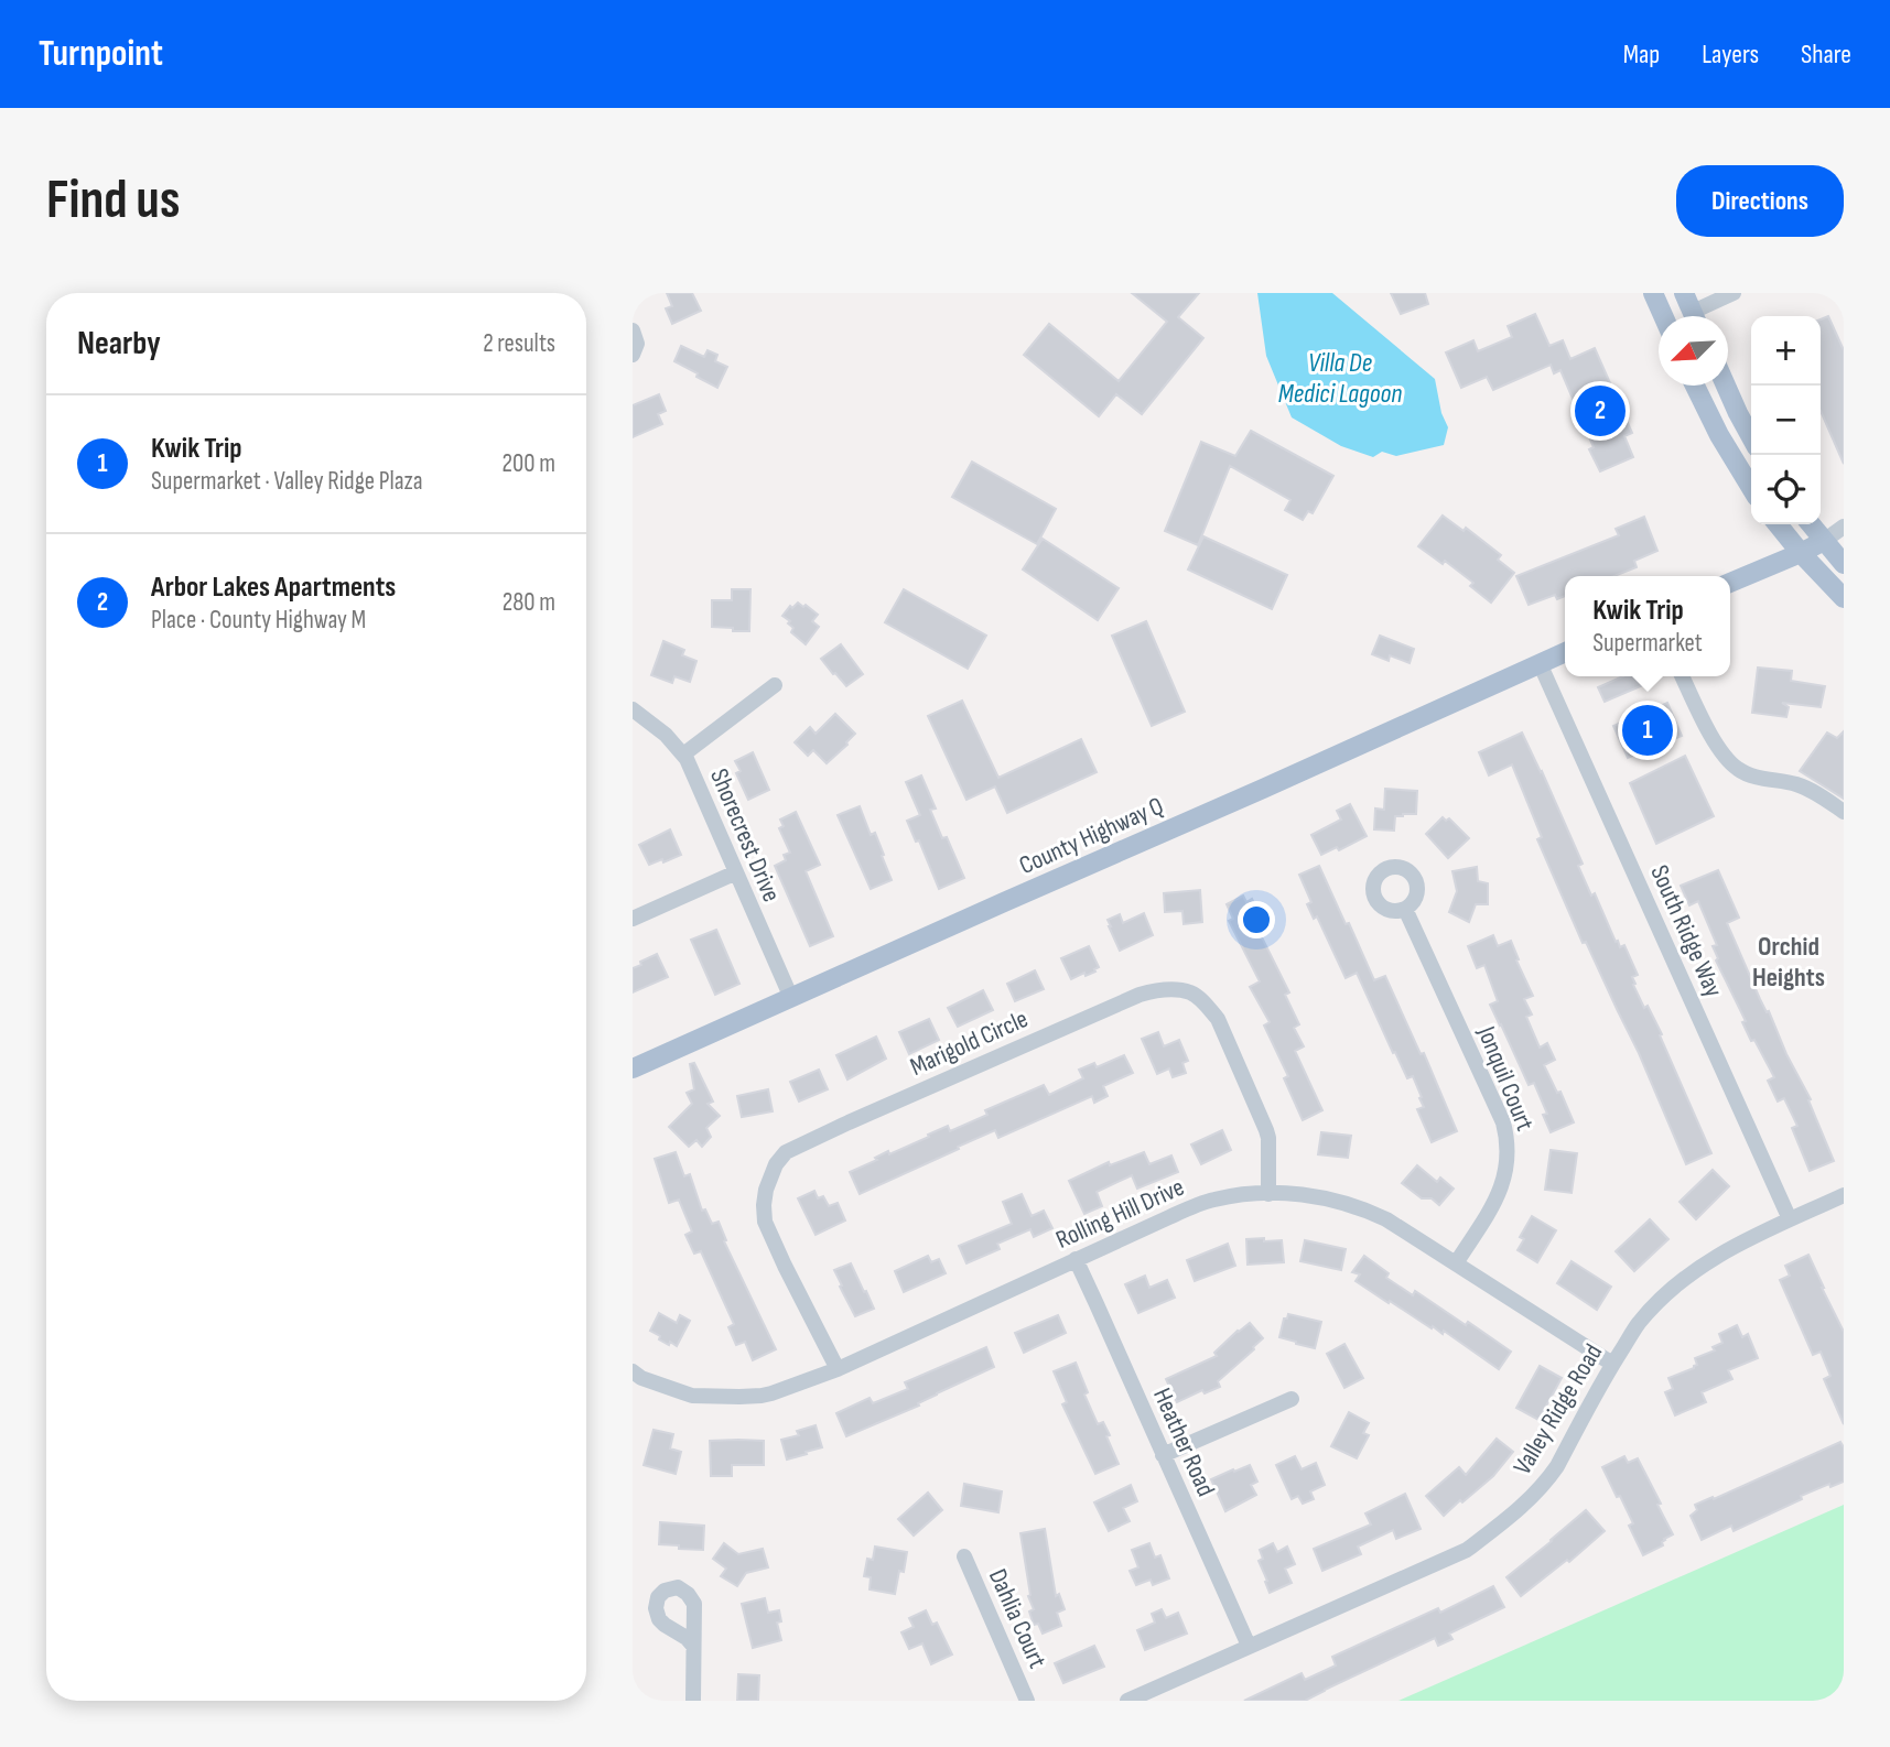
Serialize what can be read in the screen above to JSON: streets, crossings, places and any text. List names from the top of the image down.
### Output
{
  "streets": {
    "main road": ["County Highway Q"],
    "street": [
      "Shorecrest Drive",
      "South Ridge Way",
      "Marigold Circle",
      "Jonquil Court",
      "Rolling Hill Drive",
      "Valley Ridge Road",
      "Heather Road",
      "Dahlia Court"
    ]
  },
  "crossings": [
    ["Shorecrest Drive", "County Highway Q"],
    ["County Highway Q", "South Ridge Way"],
    ["South Ridge Way", "Valley Ridge Road"],
    ["Marigold Circle", "Rolling Hill Drive"],
    ["Jonquil Court", "Rolling Hill Drive"],
    ["Rolling Hill Drive", "Valley Ridge Road"],
    ["Rolling Hill Drive", "Heather Road"],
    ["Valley Ridge Road", "Heather Road"]
  ],
  "districts": ["Orchid Heights"],
  "water": ["Villa De Medici Lagoon"],
  "north": "bottom left",
  "page": {
    "header": "Turnpoint",
    "nav": ["Map", "Layers", "Share"],
    "buttons": "Directions",
    "title": "Find us",
    "heading": ["Nearby", "2 results"],
    "map_buttons": ["+", "−"],
    "pins": ["2", "1"],
    "list": [
      {
        "mark": "1",
        "name": "Kwik Trip",
        "note": "Supermarket · Valley Ridge Plaza",
        "value": "200 m"
      },
      {
        "mark": "2",
        "name": "Arbor Lakes Apartments",
        "note": "Place · County Highway M",
        "value": "280 m"
      }
    ],
    "popup": ["Kwik Trip", "Supermarket"]
  }
}
